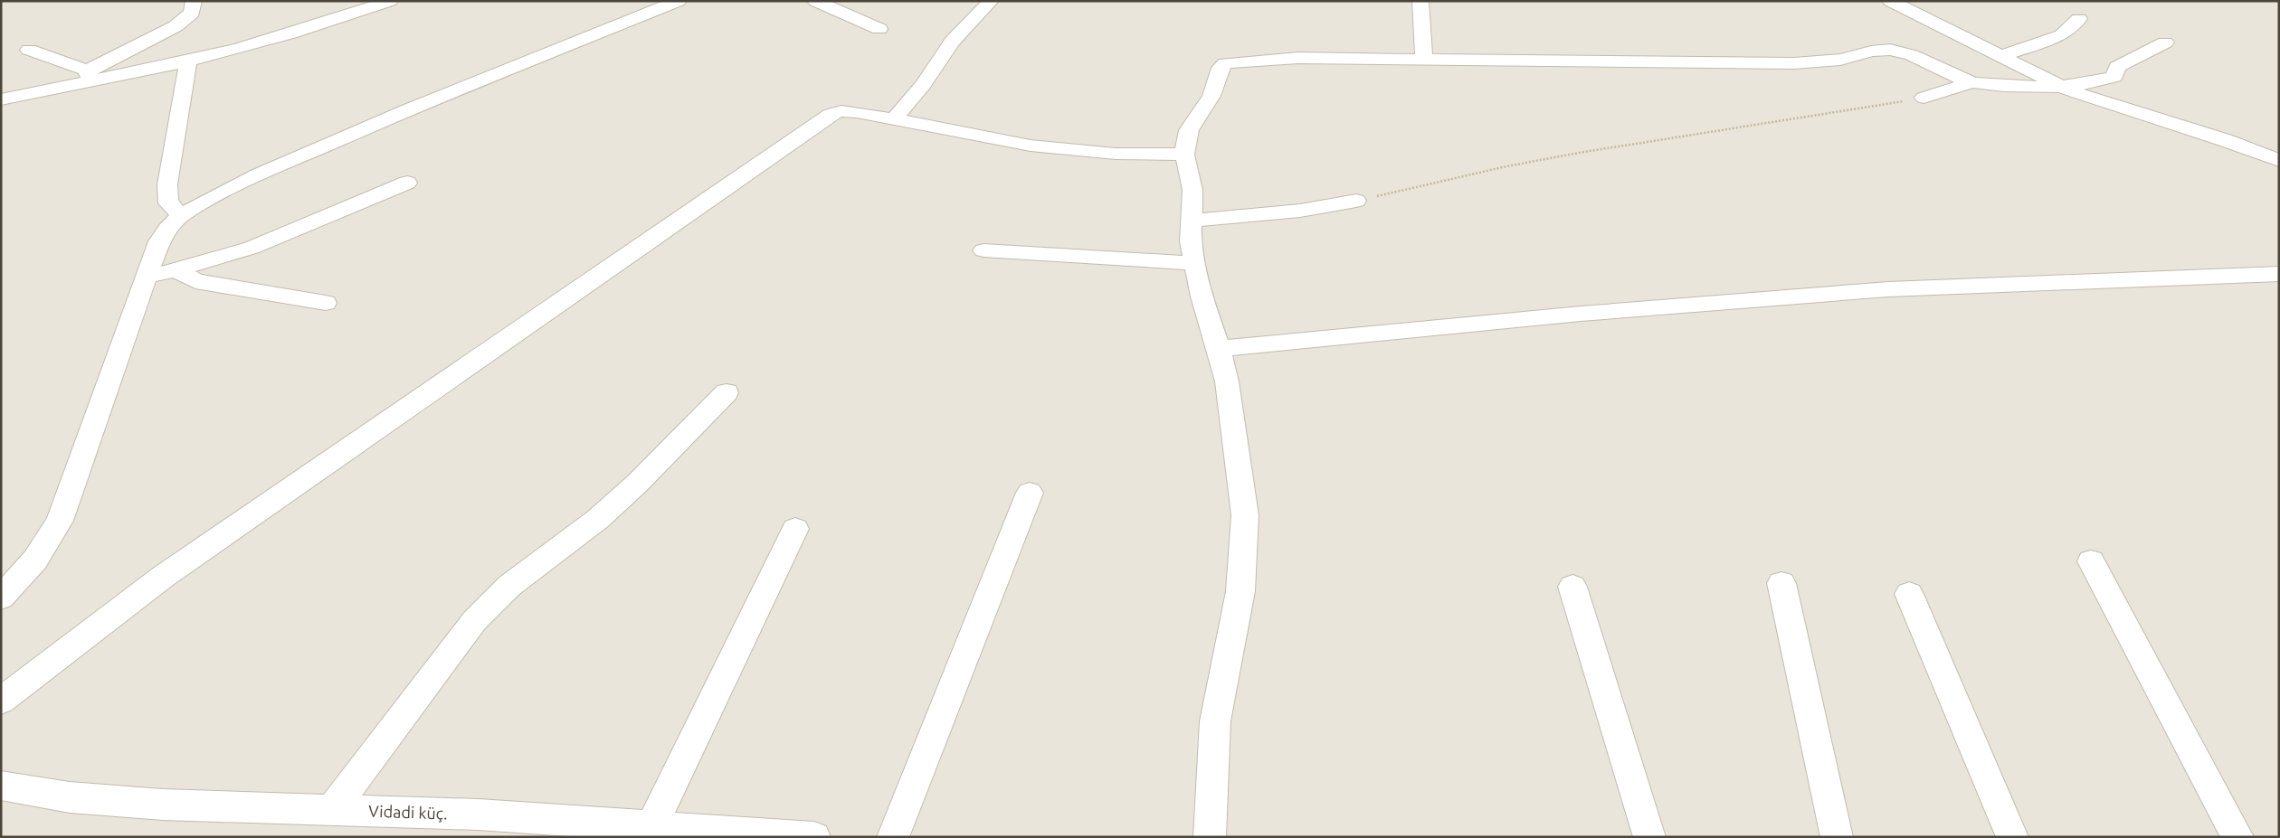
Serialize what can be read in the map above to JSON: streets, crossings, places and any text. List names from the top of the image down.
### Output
{
  "streets": {
    "street": ["Vidadi küç."]
  }
}
